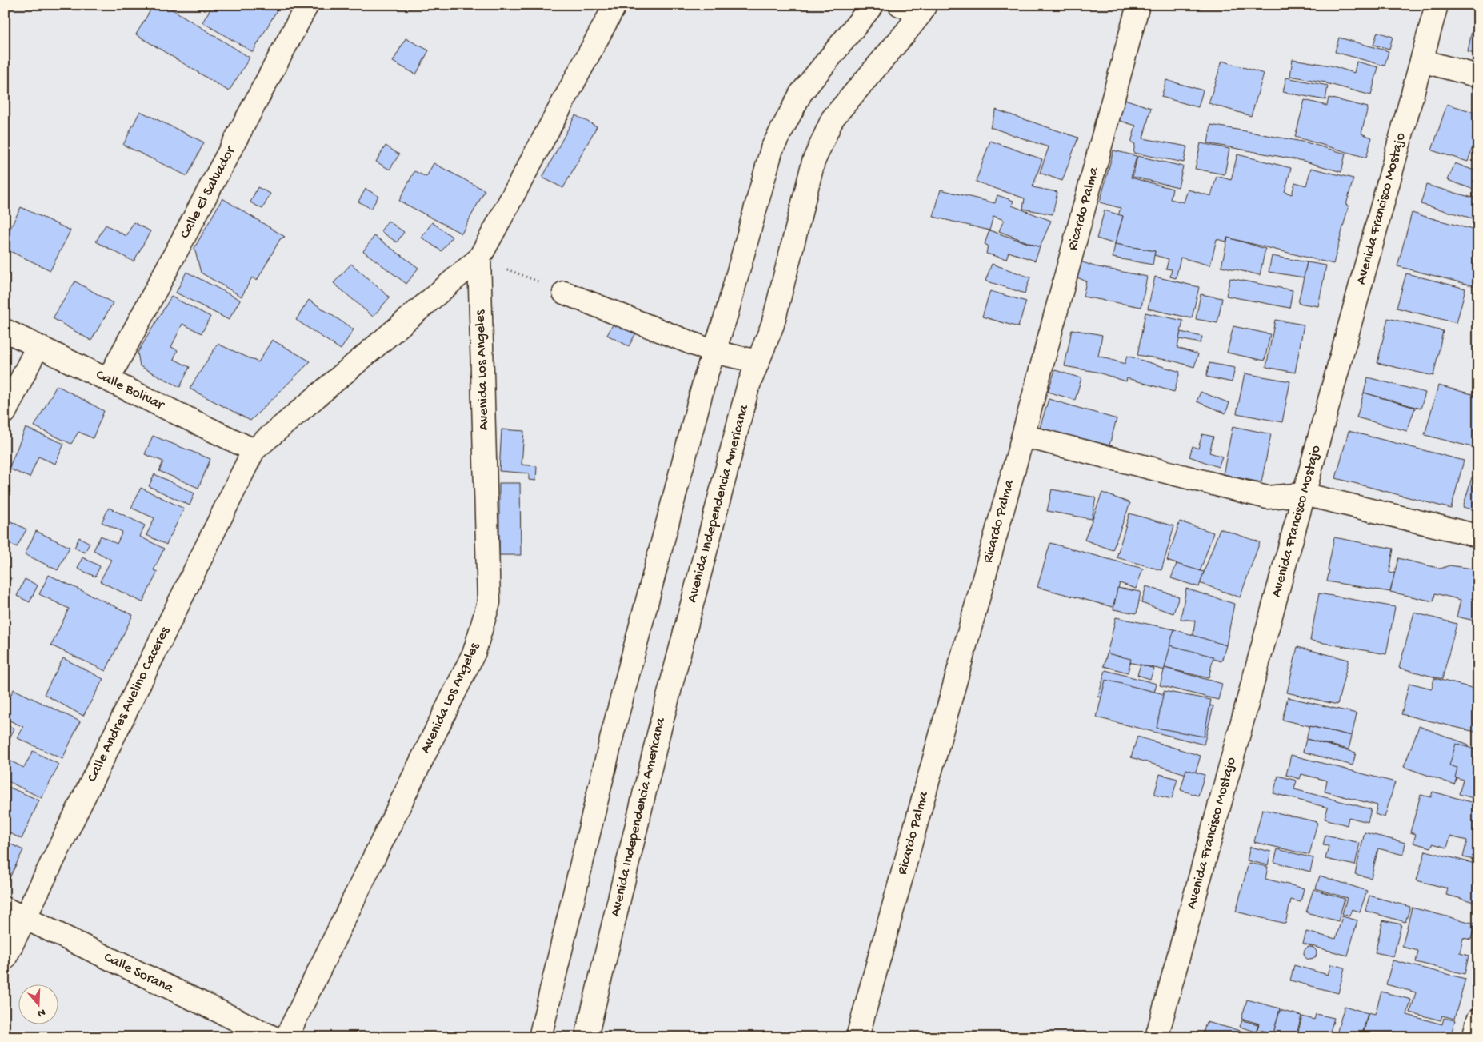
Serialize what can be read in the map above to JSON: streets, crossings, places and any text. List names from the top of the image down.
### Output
{
  "streets": {
    "street": [
      "Calle El Salvador",
      "Ricardo Palma",
      "Avenida Francisco Mostajo",
      "Avenida Los Angeles",
      "Calle Bolivar",
      "Avenida Independencia Americana",
      "Calle Andres Avelino Caceres",
      "Calle Sorana"
    ]
  },
  "crossings": [
    ["Calle El Salvador", "Calle Bolivar"],
    ["Calle Bolivar", "Calle Andres Avelino Caceres"],
    ["Calle Andres Avelino Caceres", "Calle Sorana"]
  ],
  "north": "bottom"
}
